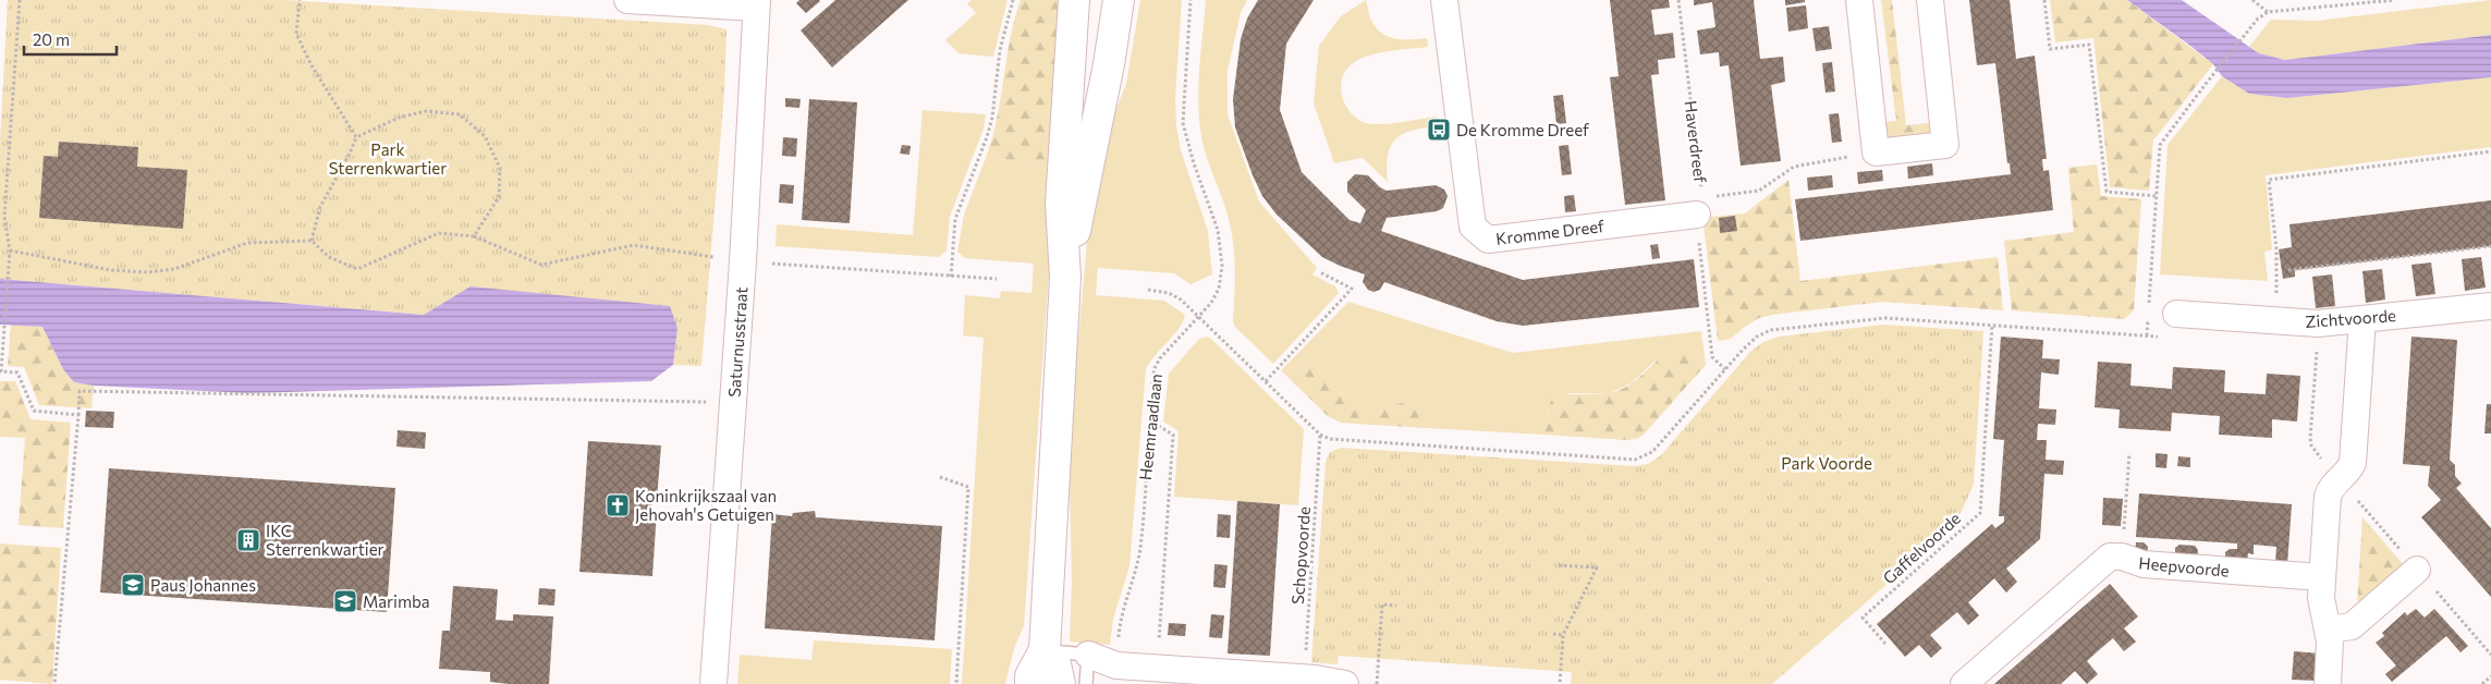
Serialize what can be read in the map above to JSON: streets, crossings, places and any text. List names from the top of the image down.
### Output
{
  "streets": {
    "street": [
      "Kromme Dreef",
      "Zichtvoorde",
      "Saturnusstraat",
      "Heepvoorde"
    ],
    "path": [
      "Haverdreef",
      "Heemraadlaan",
      "Gaffelvoorde",
      "Schopvoorde"
    ]
  },
  "crossings": [
    ["Haverdreef", "Kromme Dreef"]
  ],
  "parks": ["Park Sterrenkwartier", "Park Voorde"],
  "places": {
    "bus stop": ["De Kromme Dreef"],
    "church": ["Koninkrijkszaal van Jehovah's Getuigen"],
    "building": ["IKC Sterrenkwartier"],
    "school or university": ["Paus Johannes", "Marimba"]
  },
  "scale_bar": "20 m"
}
